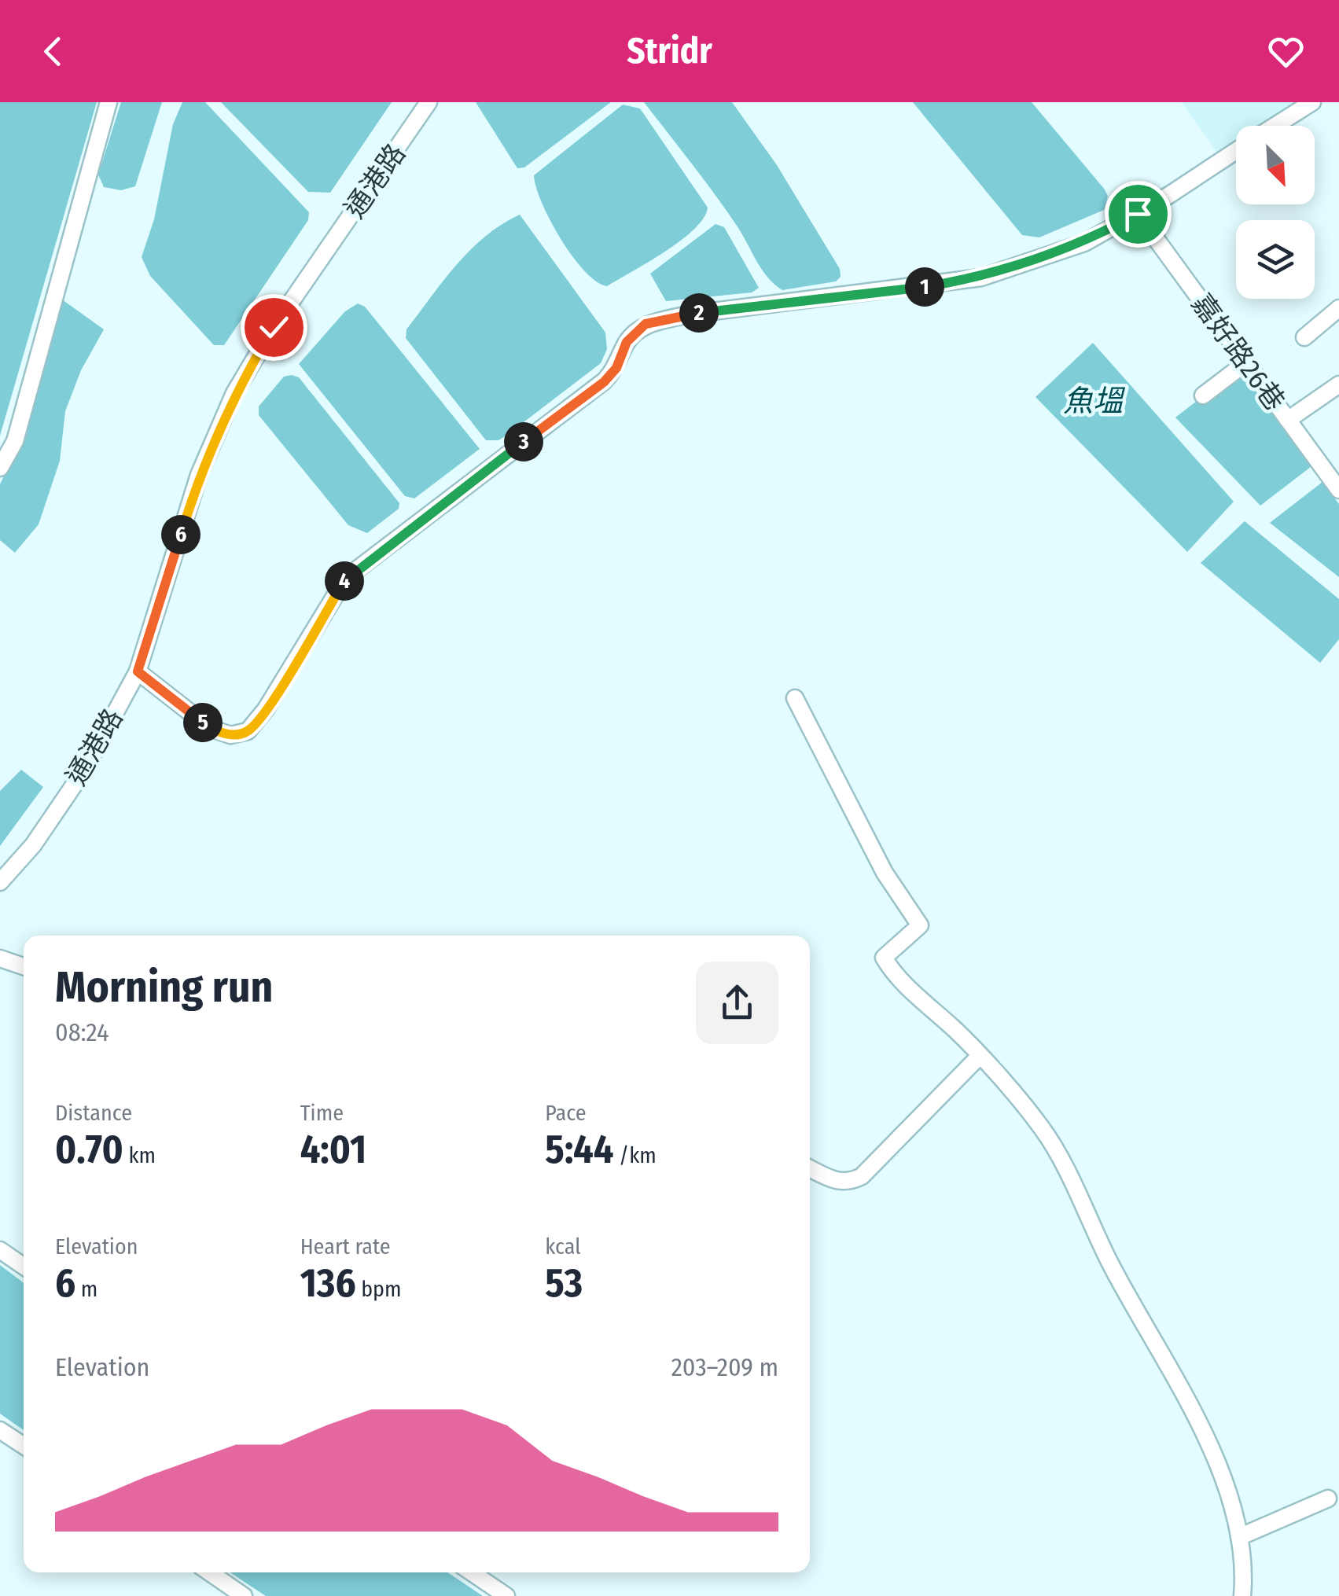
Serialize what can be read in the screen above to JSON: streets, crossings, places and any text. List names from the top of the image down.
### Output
{
  "streets": {
    "street": ["通港路", "嘉好路26巷"]
  },
  "water": ["魚塭"],
  "north": "bottom right",
  "page": {
    "header": "Stridr",
    "pins": [
      "1",
      "2",
      "3",
      "6",
      "4",
      "5"
    ],
    "heading": ["Morning run", "08:24"],
    "stats": [
      ["Distance", "0.70 km"],
      ["Time", "4:01"],
      ["Pace", "5:44 /km"],
      ["Elevation", "6 m"],
      ["Heart rate", "136 bpm"],
      ["kcal", "53"]
    ],
    "chart": ["Elevation", "203–209 m"]
  }
}
